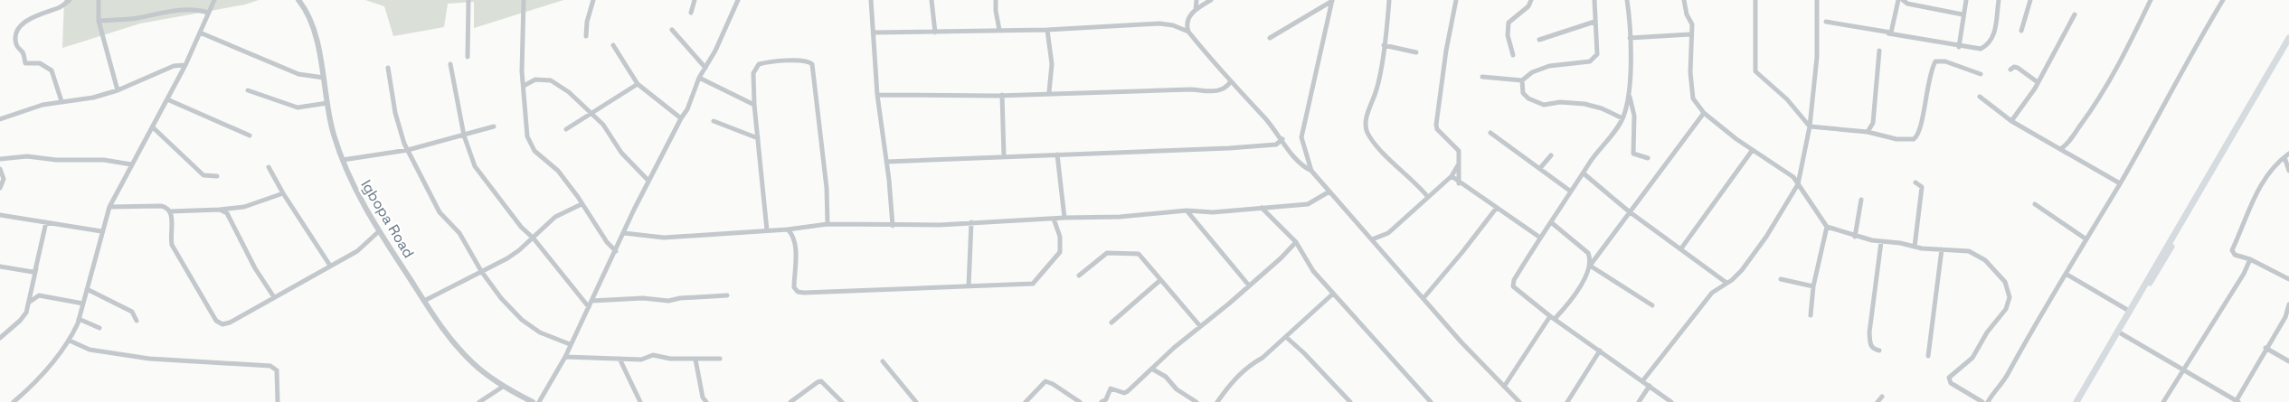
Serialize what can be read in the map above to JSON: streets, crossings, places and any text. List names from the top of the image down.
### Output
{
  "streets": {
    "street": ["Igbopa Road"]
  }
}
